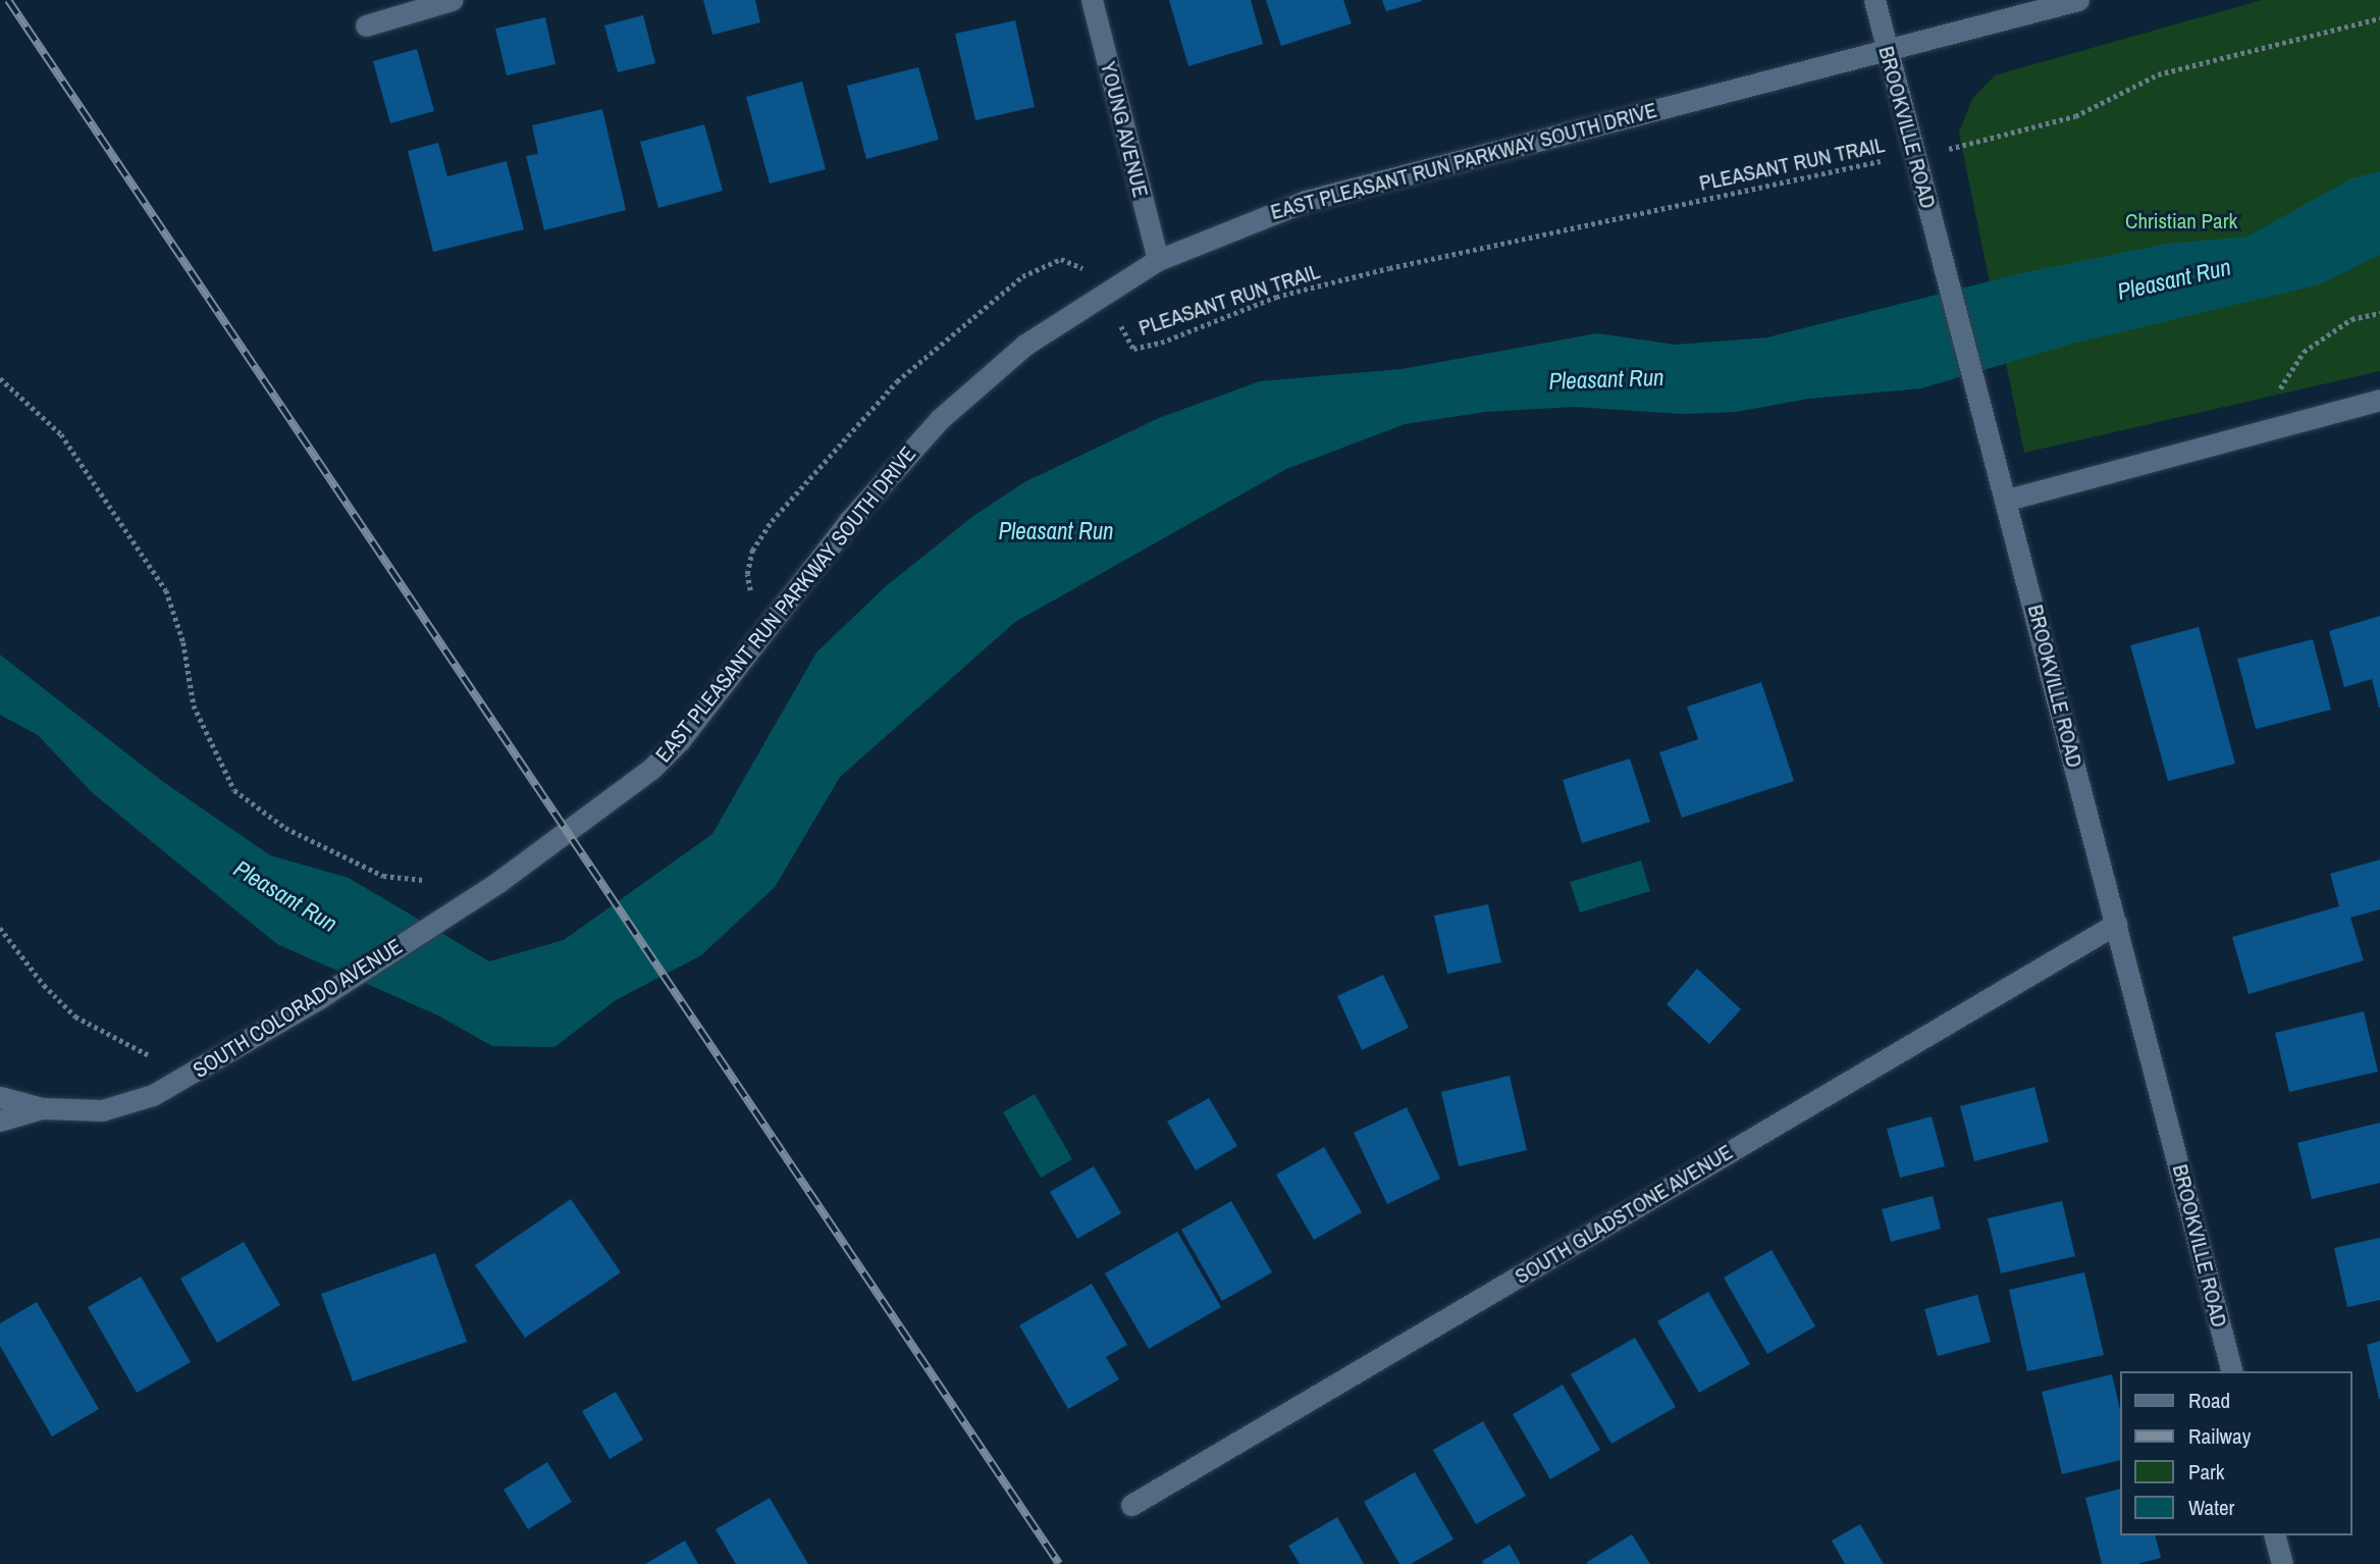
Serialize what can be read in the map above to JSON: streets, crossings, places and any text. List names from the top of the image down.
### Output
{
  "streets": {
    "street": [
      "BROOKVILLE ROAD",
      "YOUNG AVENUE",
      "EAST PLEASANT RUN PARKWAY SOUTH DRIVE",
      "SOUTH COLORADO AVENUE",
      "SOUTH GLADSTONE AVENUE"
    ],
    "path": ["PLEASANT RUN TRAIL"]
  },
  "crossings": [
    ["BROOKVILLE ROAD", "EAST PLEASANT RUN PARKWAY SOUTH DRIVE"],
    ["BROOKVILLE ROAD", "PLEASANT RUN TRAIL"],
    ["BROOKVILLE ROAD", "SOUTH GLADSTONE AVENUE"],
    ["YOUNG AVENUE", "EAST PLEASANT RUN PARKWAY SOUTH DRIVE"],
    ["EAST PLEASANT RUN PARKWAY SOUTH DRIVE", "PLEASANT RUN TRAIL"],
    ["EAST PLEASANT RUN PARKWAY SOUTH DRIVE", "SOUTH COLORADO AVENUE"]
  ],
  "water": ["Pleasant Run"],
  "parks": ["Christian Park"],
  "legend": [
    "Road",
    "Railway",
    "Park",
    "Water"
  ]
}
